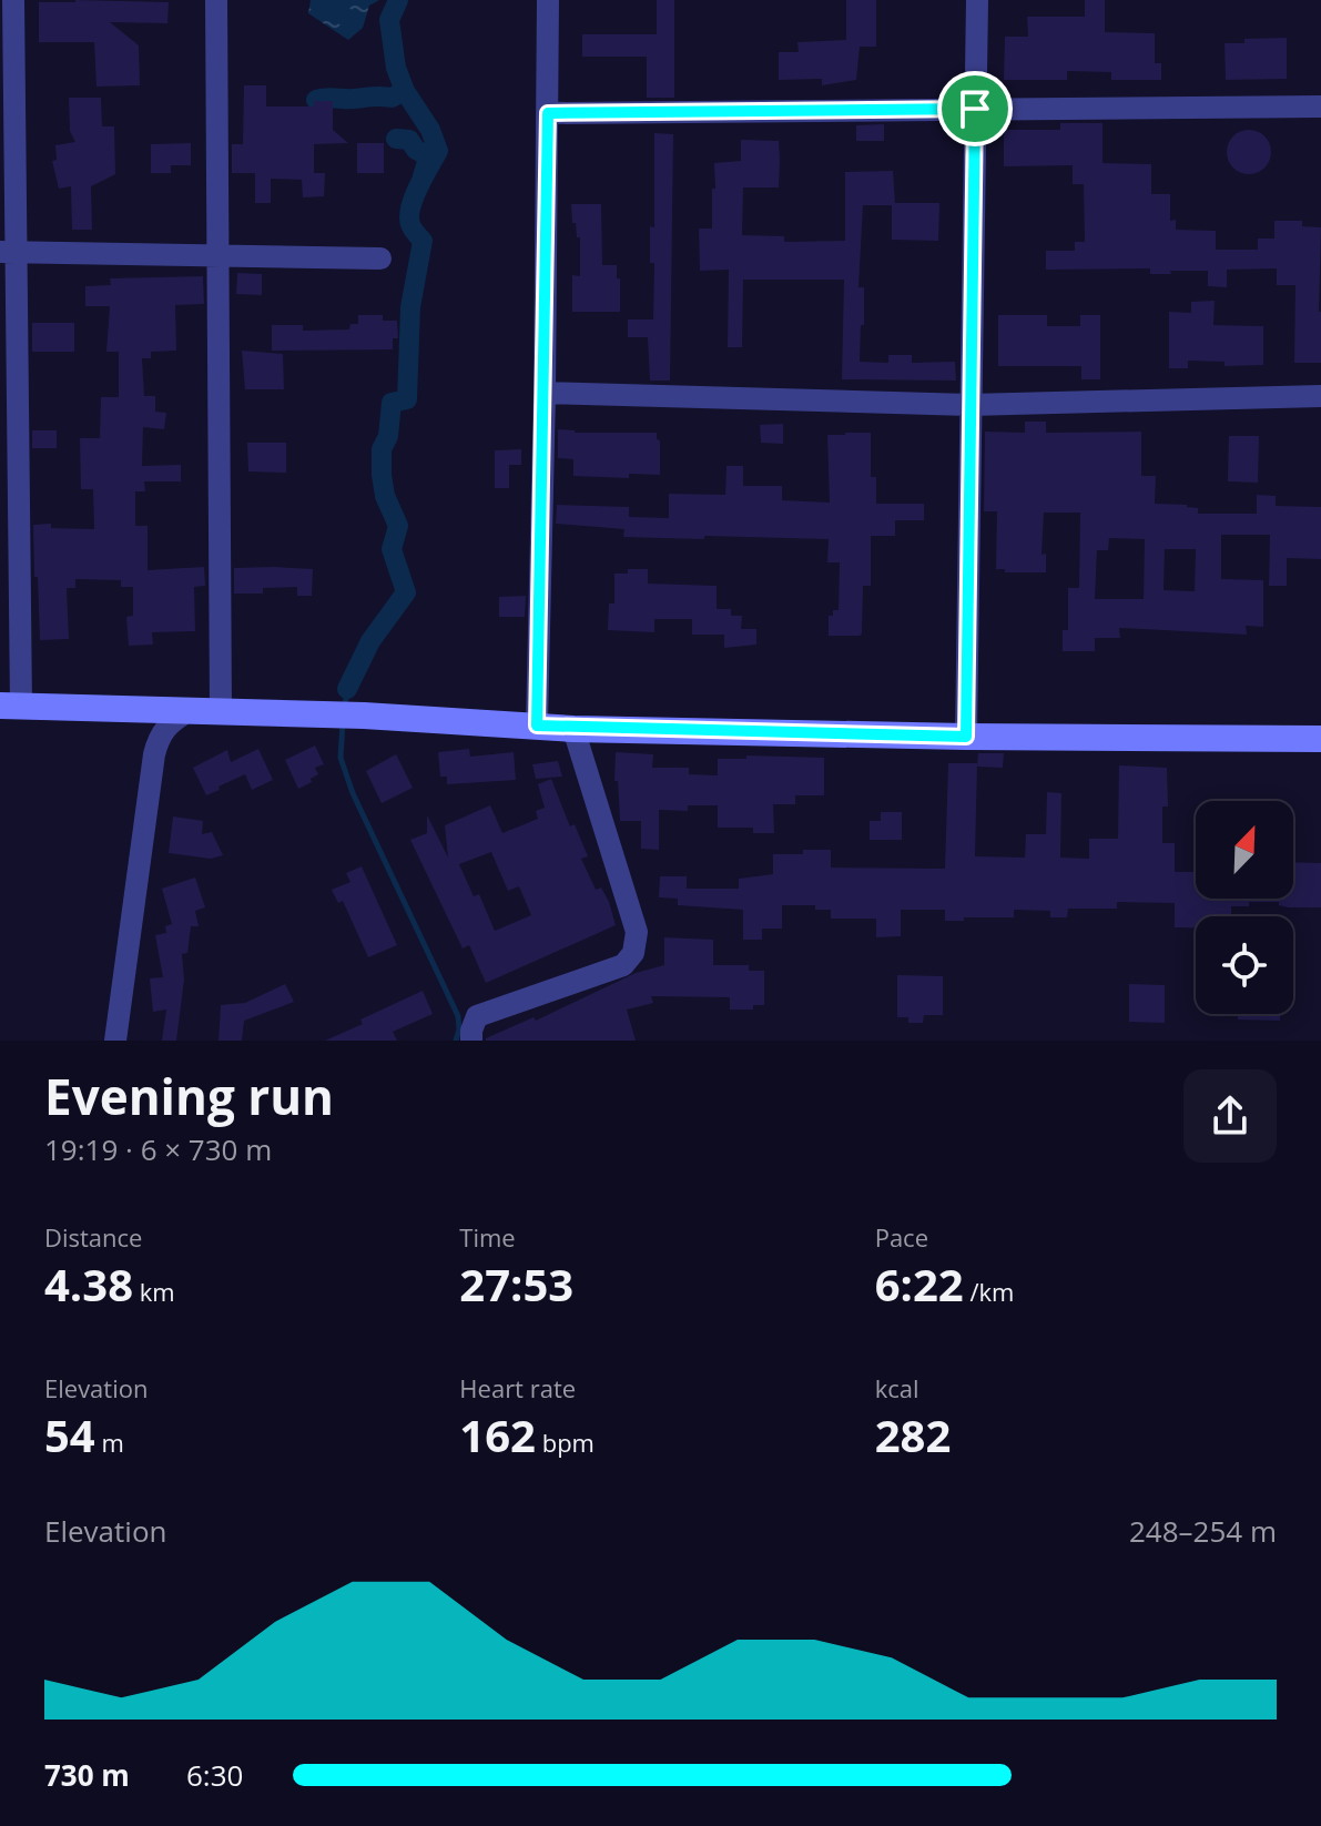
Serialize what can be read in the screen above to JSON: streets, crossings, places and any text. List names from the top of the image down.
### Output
{
  "north": "top right",
  "page": {
    "heading": ["Evening run", "19:19 · 6 × 730 m"],
    "stats": [
      ["Distance", "4.38 km"],
      ["Time", "27:53"],
      ["Pace", "6:22 /km"],
      ["Elevation", "54 m"],
      ["Heart rate", "162 bpm"],
      ["kcal", "282"]
    ],
    "chart": ["Elevation", "248–254 m"],
    "list": [
      {
        "name": "730 m",
        "note": "6:30"
      }
    ]
  }
}
